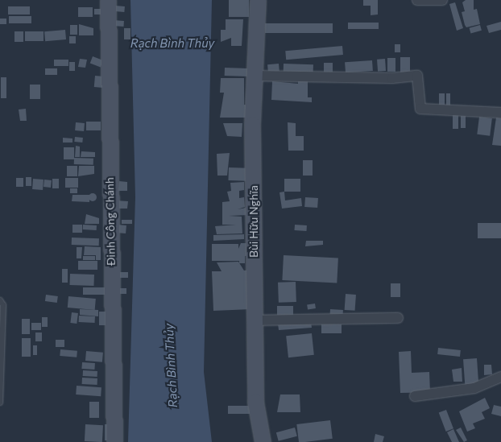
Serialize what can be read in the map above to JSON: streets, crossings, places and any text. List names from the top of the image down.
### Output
{
  "streets": {
    "main road": ["Đinh Công Chánh", "Bùi Hữu Nghĩa"]
  },
  "water": ["Rạch Bình Thủy"]
}
